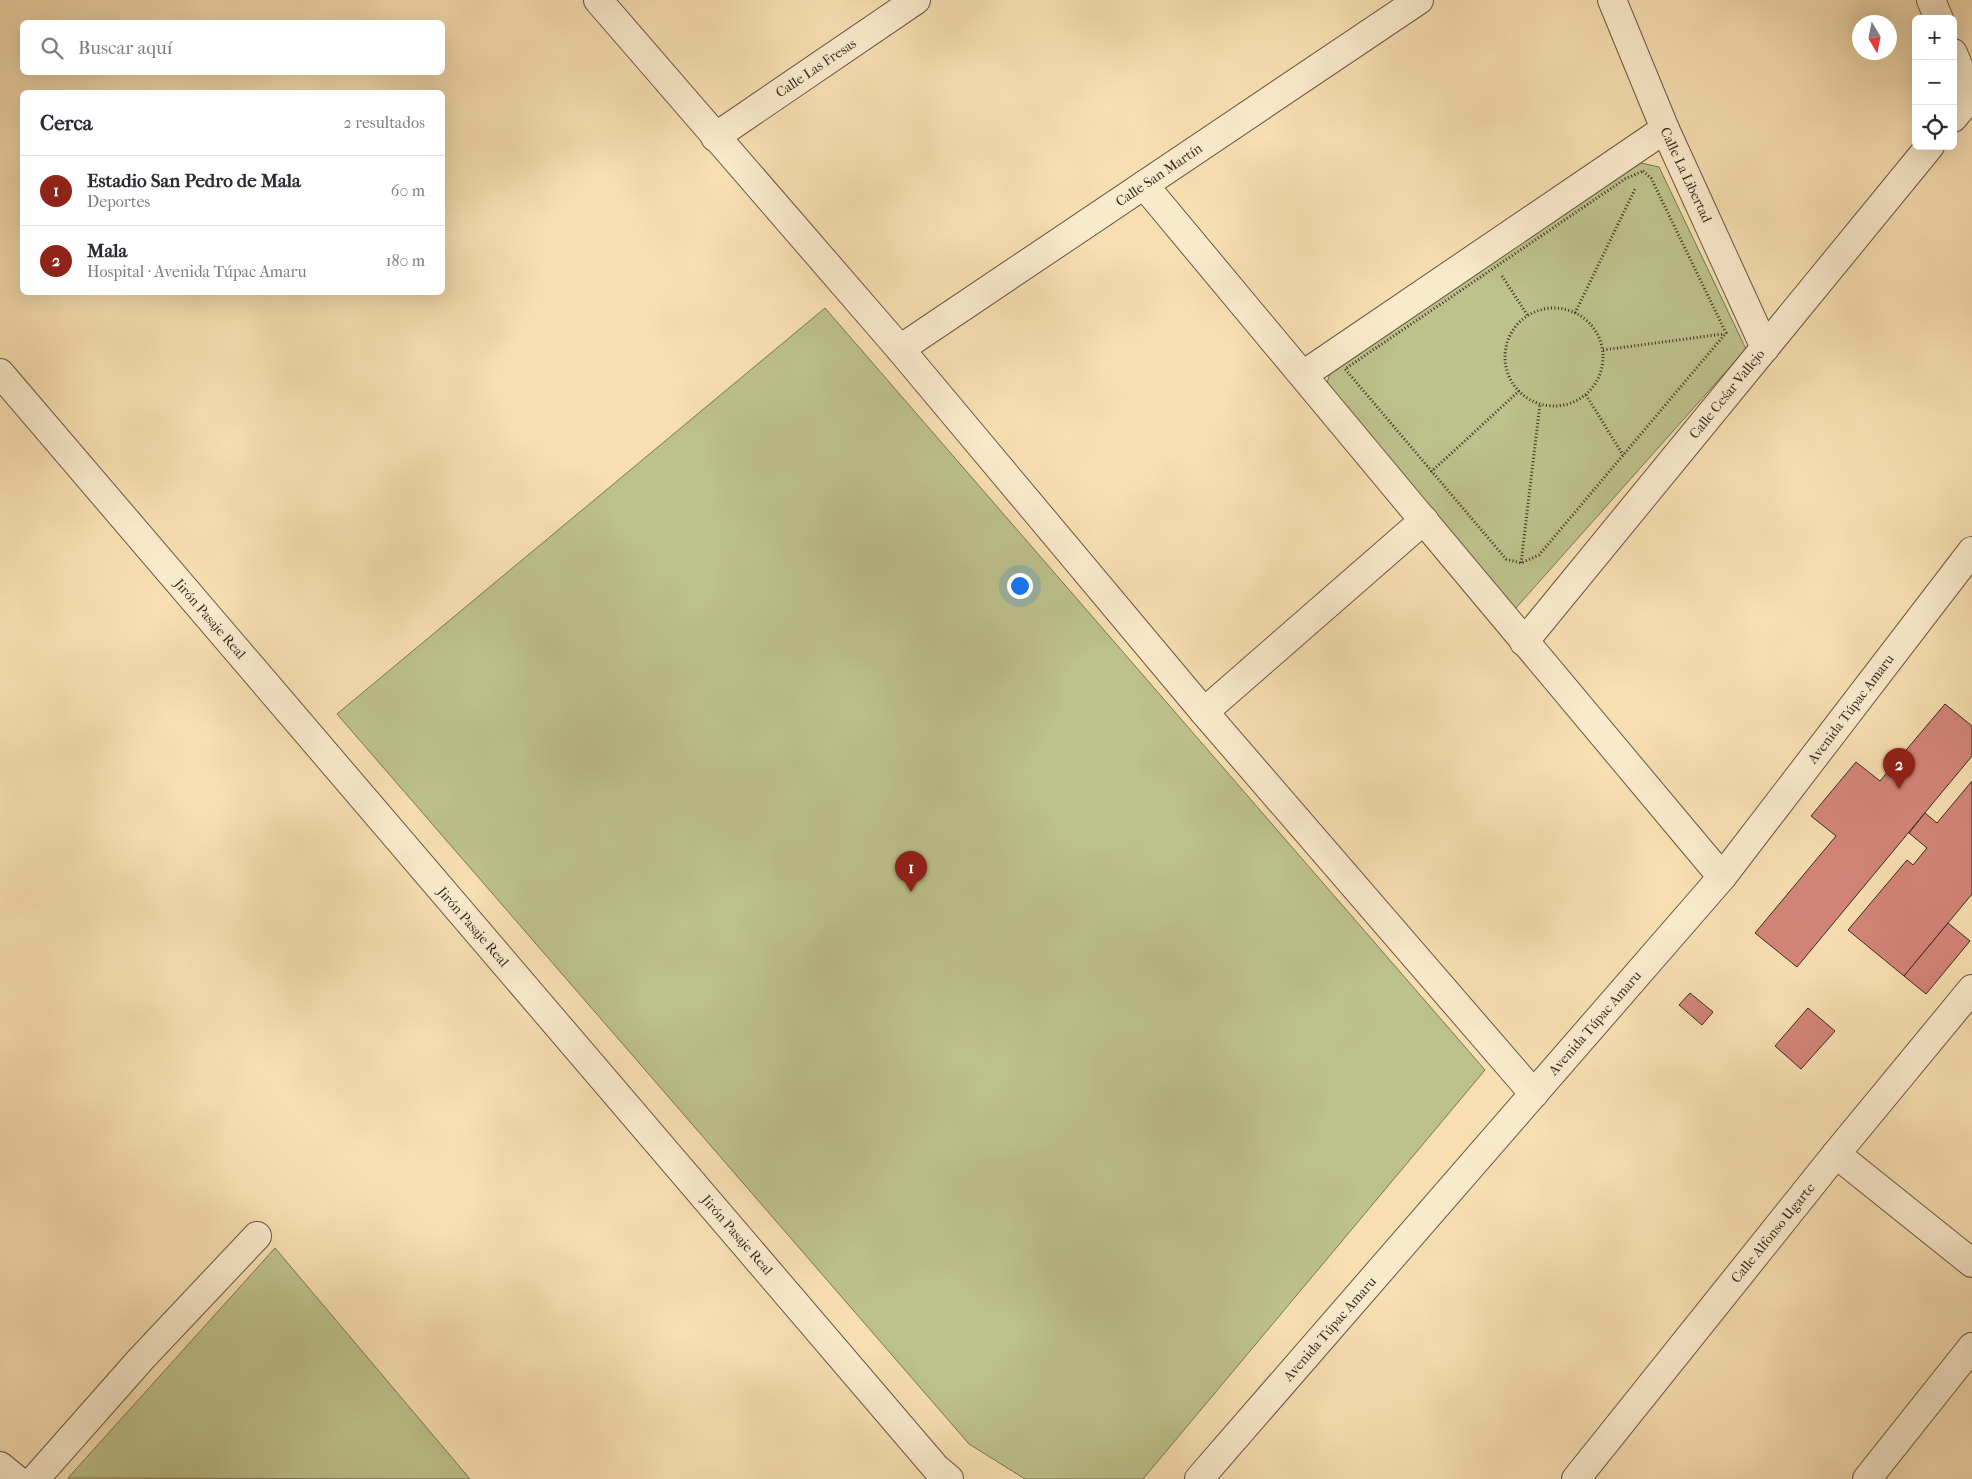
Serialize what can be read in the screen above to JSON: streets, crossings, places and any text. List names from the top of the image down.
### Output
{
  "streets": {
    "street": [
      "Calle Las Fresas",
      "Calle San Martín",
      "Calle La Libertad",
      "Calle Ceśar Vallejo",
      "Jirón Pasaje Real",
      "Avenida Túpac Amaru",
      "Calle Alfonso Ugarte"
    ]
  },
  "crossings": [
    ["Calle La Libertad", "Calle Ceśar Vallejo"]
  ],
  "north": "bottom",
  "page": {
    "map_buttons": ["+", "−"],
    "search": "Buscar aquí",
    "heading": ["Cerca", "2 resultados"],
    "list": [
      {
        "mark": "1",
        "name": "Estadio San Pedro de Mala",
        "note": "Deportes",
        "value": "60 m"
      },
      {
        "mark": "2",
        "name": "Mala",
        "note": "Hospital · Avenida Túpac Amaru",
        "value": "180 m"
      }
    ],
    "pins": ["2", "1"]
  }
}
